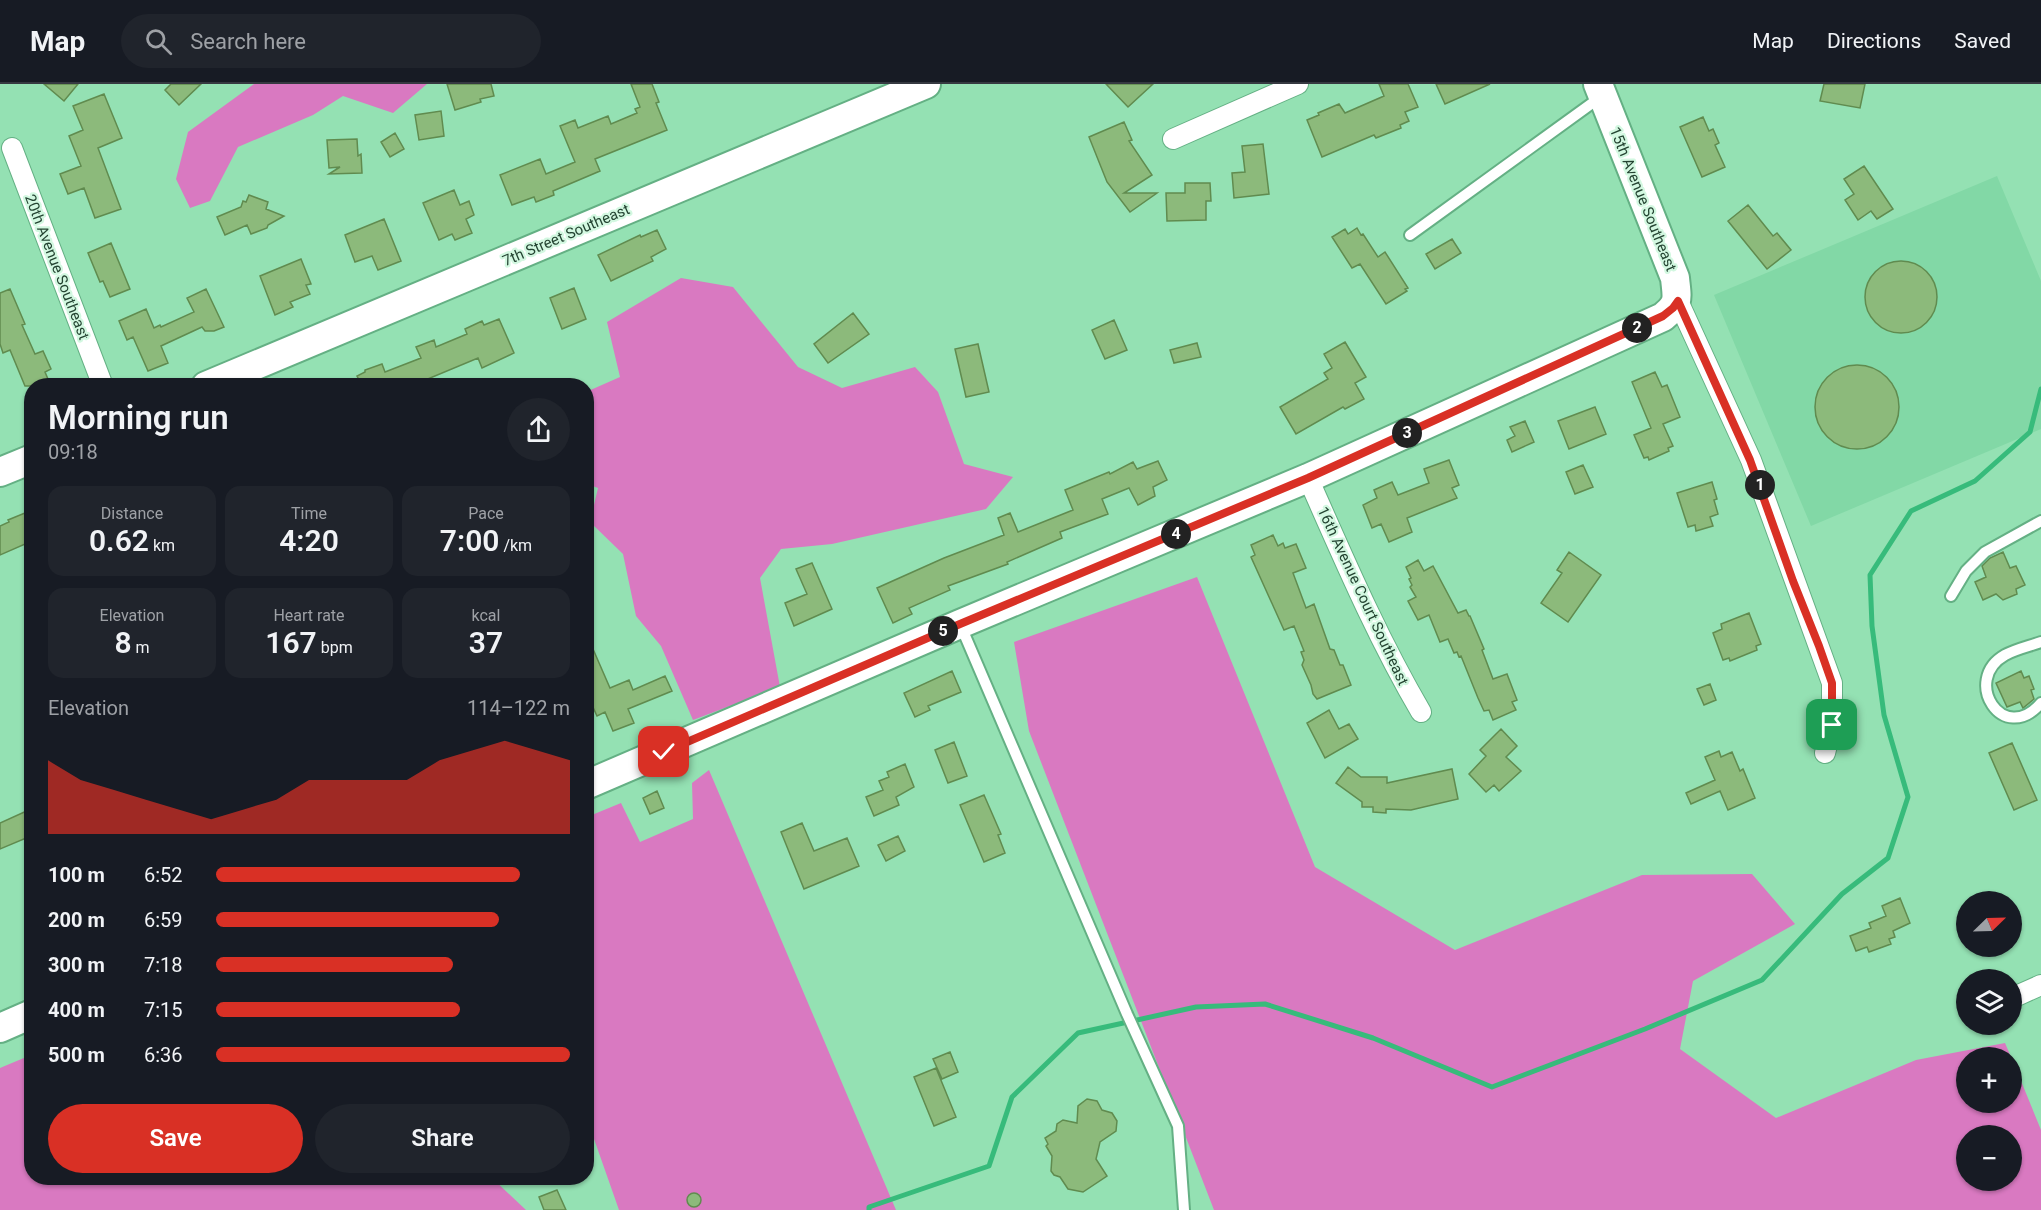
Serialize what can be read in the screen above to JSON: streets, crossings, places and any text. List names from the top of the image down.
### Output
{
  "streets": {
    "street": [
      "15th Avenue Southeast",
      "7th Street Southeast",
      "20th Avenue Southeast",
      "16th Avenue Court Southeast"
    ]
  },
  "north": "top right",
  "page": {
    "header": "Map",
    "search": "Search here",
    "nav": ["Map", "Directions", "Saved"],
    "pins": [
      "2",
      "3",
      "1",
      "4",
      "5"
    ],
    "heading": ["Morning run", "09:18"],
    "stats": [
      ["Distance", "0.62 km"],
      ["Time", "4:20"],
      ["Pace", "7:00 /km"],
      ["Elevation", "8 m"],
      ["Heart rate", "167 bpm"],
      ["kcal", "37"]
    ],
    "chart": ["Elevation", "114–122 m"],
    "list": [
      {
        "name": "100 m",
        "note": "6:52"
      },
      {
        "name": "200 m",
        "note": "6:59"
      },
      {
        "name": "300 m",
        "note": "7:18"
      },
      {
        "name": "400 m",
        "note": "7:15"
      },
      {
        "name": "500 m",
        "note": "6:36"
      }
    ],
    "map_buttons": ["+", "−"],
    "buttons": ["Save", "Share"]
  }
}
